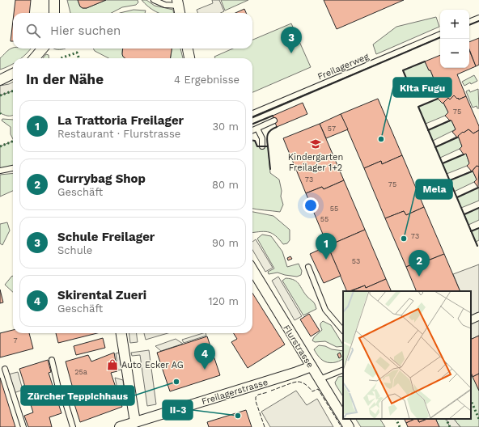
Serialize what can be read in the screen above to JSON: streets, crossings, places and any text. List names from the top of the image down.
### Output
{
  "streets": {
    "street": ["Flurstrasse", "Freilagerstrasse"],
    "lane": ["Freilagerweg"]
  },
  "crossings": [
    ["Flurstrasse", "Freilagerstrasse"]
  ],
  "places": {
    "other": [
      "Kita Fugu",
      "Mela",
      "Zürcher Teppichhaus",
      "II-3"
    ],
    "school or university": ["Kindergarten Freilager 1+2"],
    "shop": ["Auto Ecker AG"]
  },
  "house_numbers": [
    "75",
    "57",
    "73",
    "75",
    "55",
    "55",
    "73",
    "53",
    "7",
    "25a"
  ],
  "page": {
    "map_buttons": ["+", "−"],
    "search": "Hier suchen",
    "pins": [
      "3",
      "1",
      "2",
      "4"
    ],
    "heading": ["In der Nähe", "4 Ergebnisse"],
    "list": [
      {
        "mark": "1",
        "name": "La Trattoria Freilager",
        "note": "Restaurant · Flurstrasse",
        "value": "30 m"
      },
      {
        "mark": "2",
        "name": "Currybag Shop",
        "note": "Geschäft",
        "value": "80 m"
      },
      {
        "mark": "3",
        "name": "Schule Freilager",
        "note": "Schule",
        "value": "90 m"
      },
      {
        "mark": "4",
        "name": "Skirental Zueri",
        "note": "Geschäft",
        "value": "120 m"
      }
    ]
  }
}
